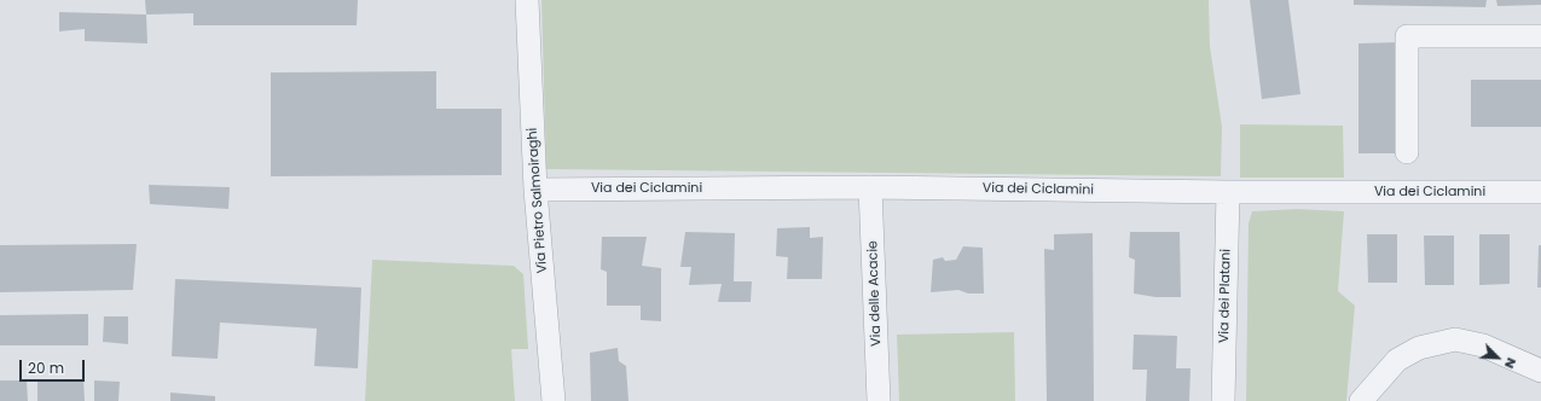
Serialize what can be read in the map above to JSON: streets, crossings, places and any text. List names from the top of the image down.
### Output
{
  "streets": {
    "street": [
      "Via dei Ciclamini",
      "Via Pietro Salmoiraghi",
      "Via delle Acacie",
      "Via dei Platani"
    ]
  },
  "crossings": [
    ["Via dei Ciclamini", "Via Pietro Salmoiraghi"],
    ["Via dei Ciclamini", "Via delle Acacie"],
    ["Via dei Ciclamini", "Via dei Platani"]
  ],
  "scale_bar": "20 m",
  "north": "bottom right"
}
